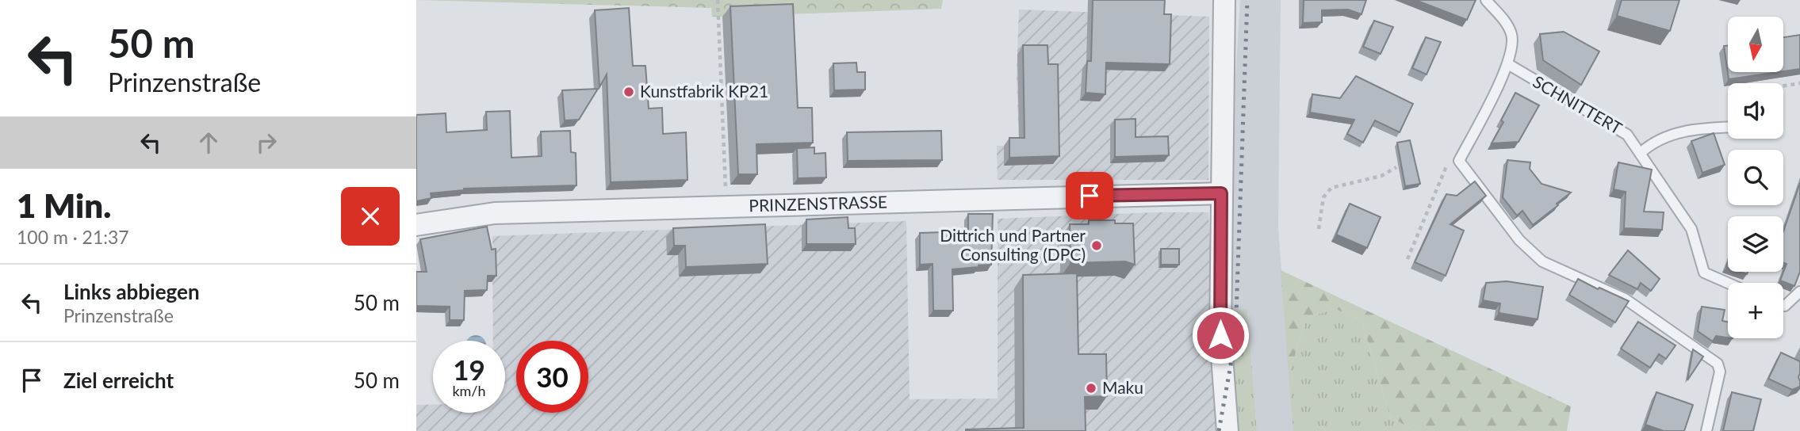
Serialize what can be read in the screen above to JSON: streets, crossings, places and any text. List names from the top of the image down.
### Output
{
  "streets": {
    "street": ["PRINZENSTRASSE"],
    "lane": ["SCHNITTERT"]
  },
  "places": ["Kunstfabrik KP21", "Dittrich und Partner Consulting (DPC)", "Maku"],
  "north": "bottom",
  "page": {
    "turn": ["50 m", "Prinzenstraße"],
    "map_buttons": "+",
    "heading": ["1 Min.", "100 m · 21:37"],
    "list": [
      {
        "name": "Links abbiegen",
        "note": "Prinzenstraße",
        "value": "50 m"
      },
      {
        "name": "Ziel erreicht",
        "value": "50 m"
      }
    ],
    "speed": "19 km/h",
    "limit": "30"
  }
}
